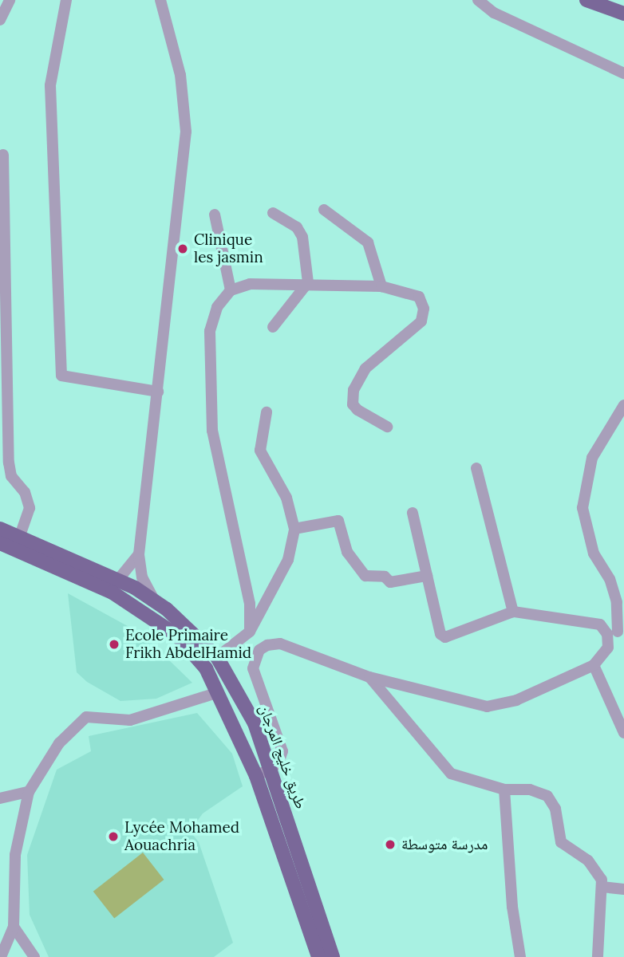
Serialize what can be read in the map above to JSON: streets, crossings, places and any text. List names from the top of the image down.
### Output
{
  "streets": {
    "main road": ["طريق خليج المرجان"]
  },
  "places": [
    "Clinique les jasmin",
    "Ecole Primaire Frikh AbdelHamid",
    "Lycée Mohamed Aouachria",
    "مدرسة متوسطة"
  ]
}
